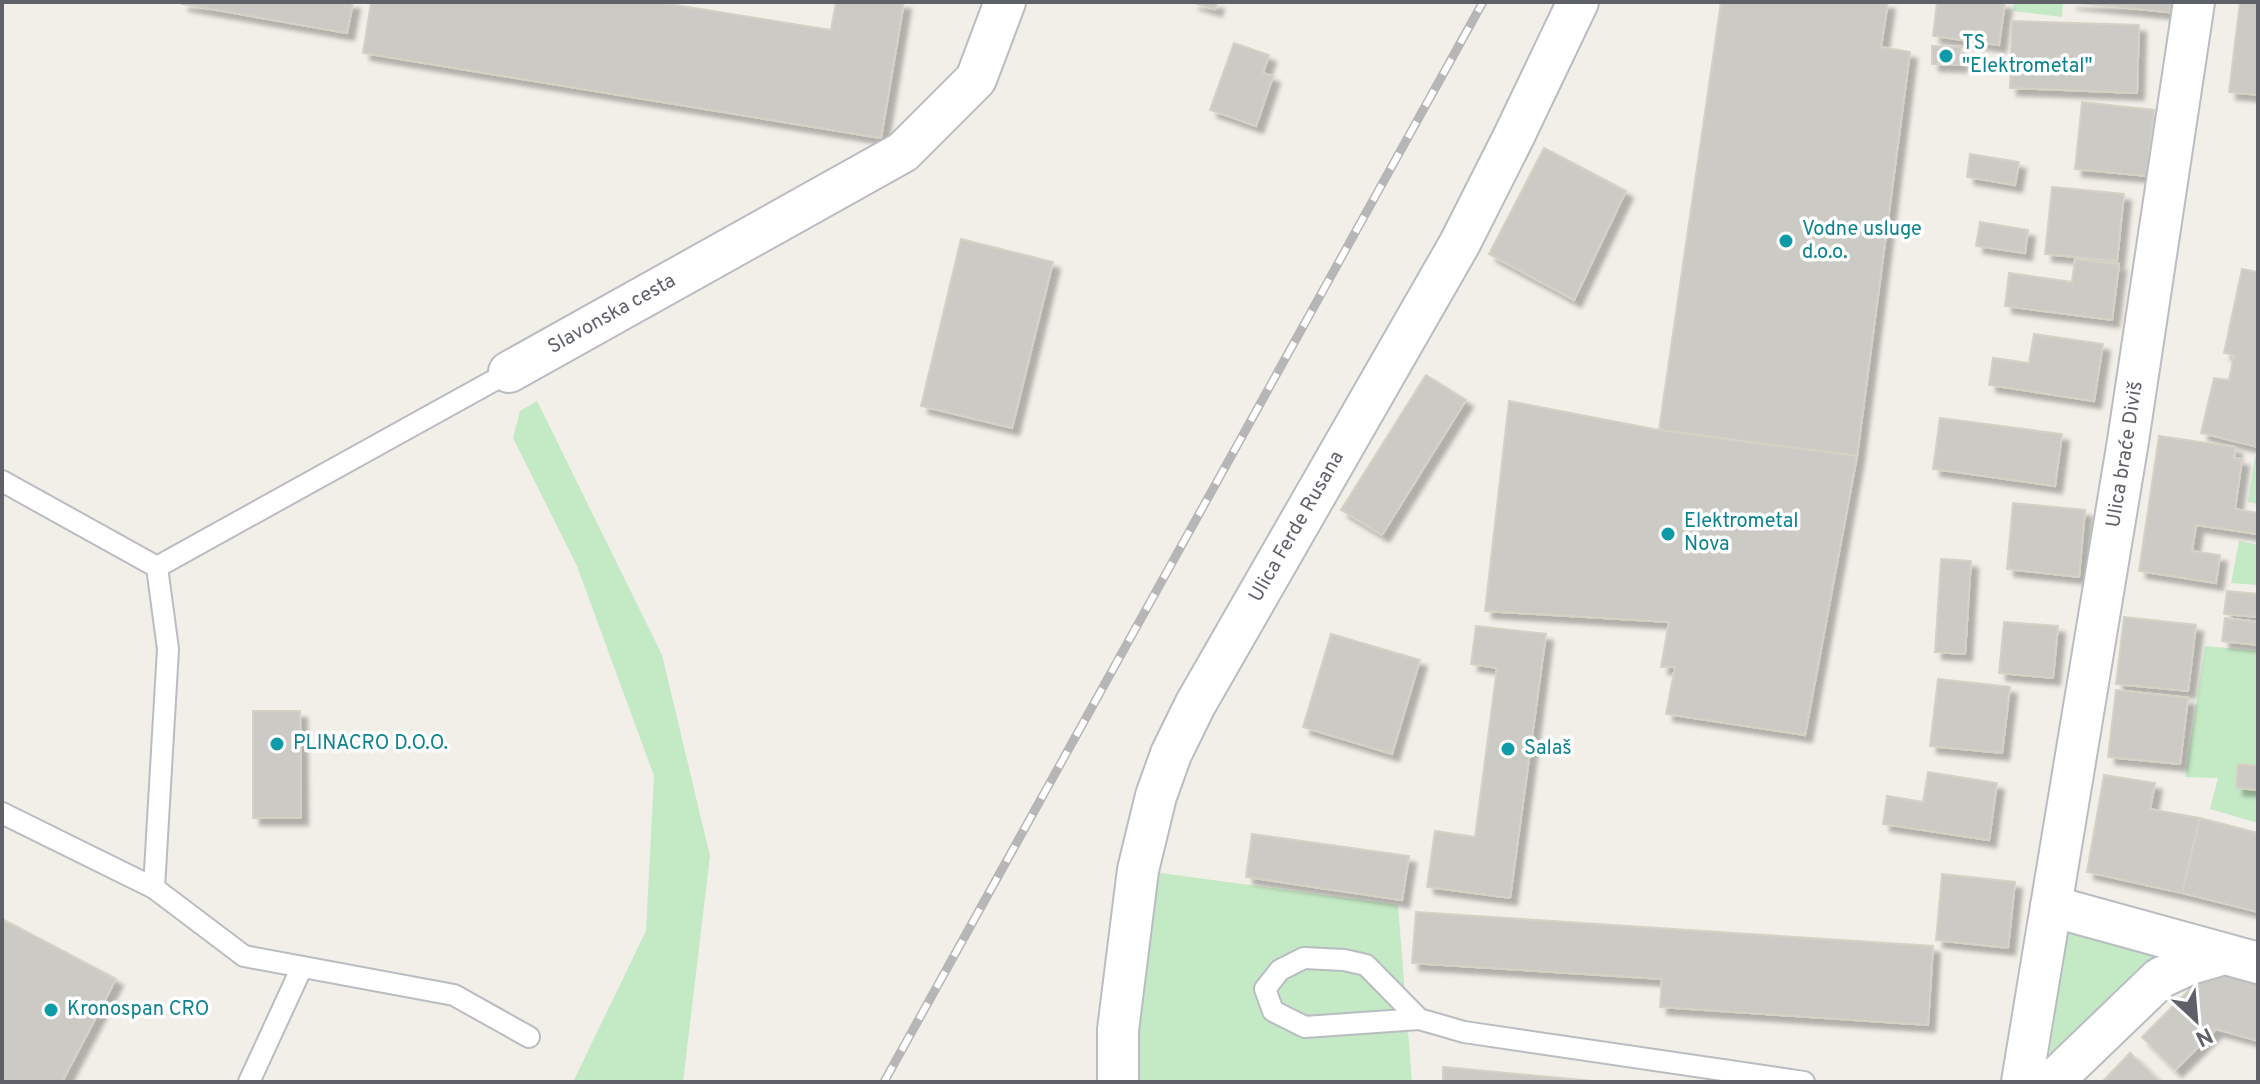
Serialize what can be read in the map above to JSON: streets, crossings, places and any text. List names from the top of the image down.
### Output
{
  "streets": {
    "street": ["Slavonska cesta", "Ulica braće Diviš", "Ulica Ferde Rusana"]
  },
  "places": [
    "TS \"Elektrometal\"",
    "Vodne usluge d.o.o.",
    "Elektrometal Nova",
    "PLINACRO D.O.O.",
    "Salaš",
    "Kronospan CRO"
  ],
  "north": "bottom right"
}
